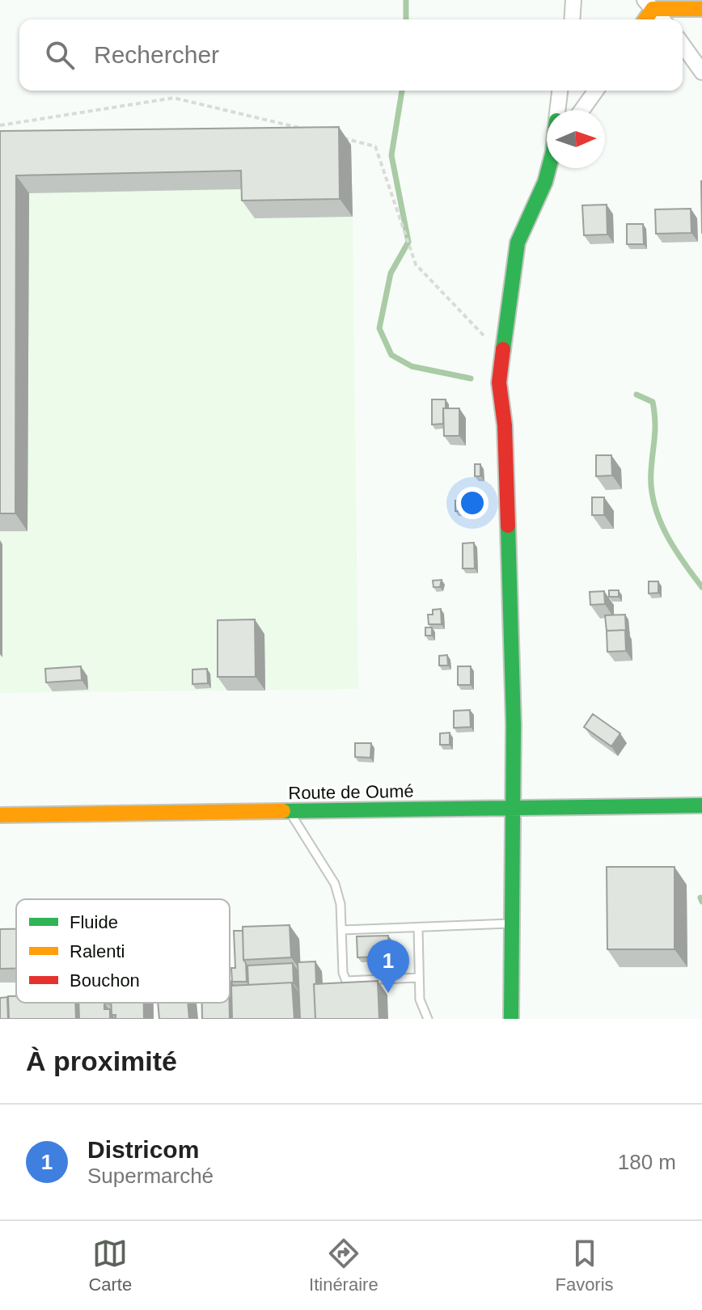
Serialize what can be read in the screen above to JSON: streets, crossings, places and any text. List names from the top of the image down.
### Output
{
  "streets": {
    "street": ["Route de Oumé"]
  },
  "legend": ["Fluide", "Ralenti", "Bouchon"],
  "north": "right",
  "page": {
    "search": "Rechercher",
    "pins": "1",
    "heading": "À proximité",
    "list": [
      {
        "mark": "1",
        "name": "Districom",
        "note": "Supermarché",
        "value": "180 m"
      }
    ],
    "nav": ["Carte", "Itinéraire", "Favoris"]
  }
}
